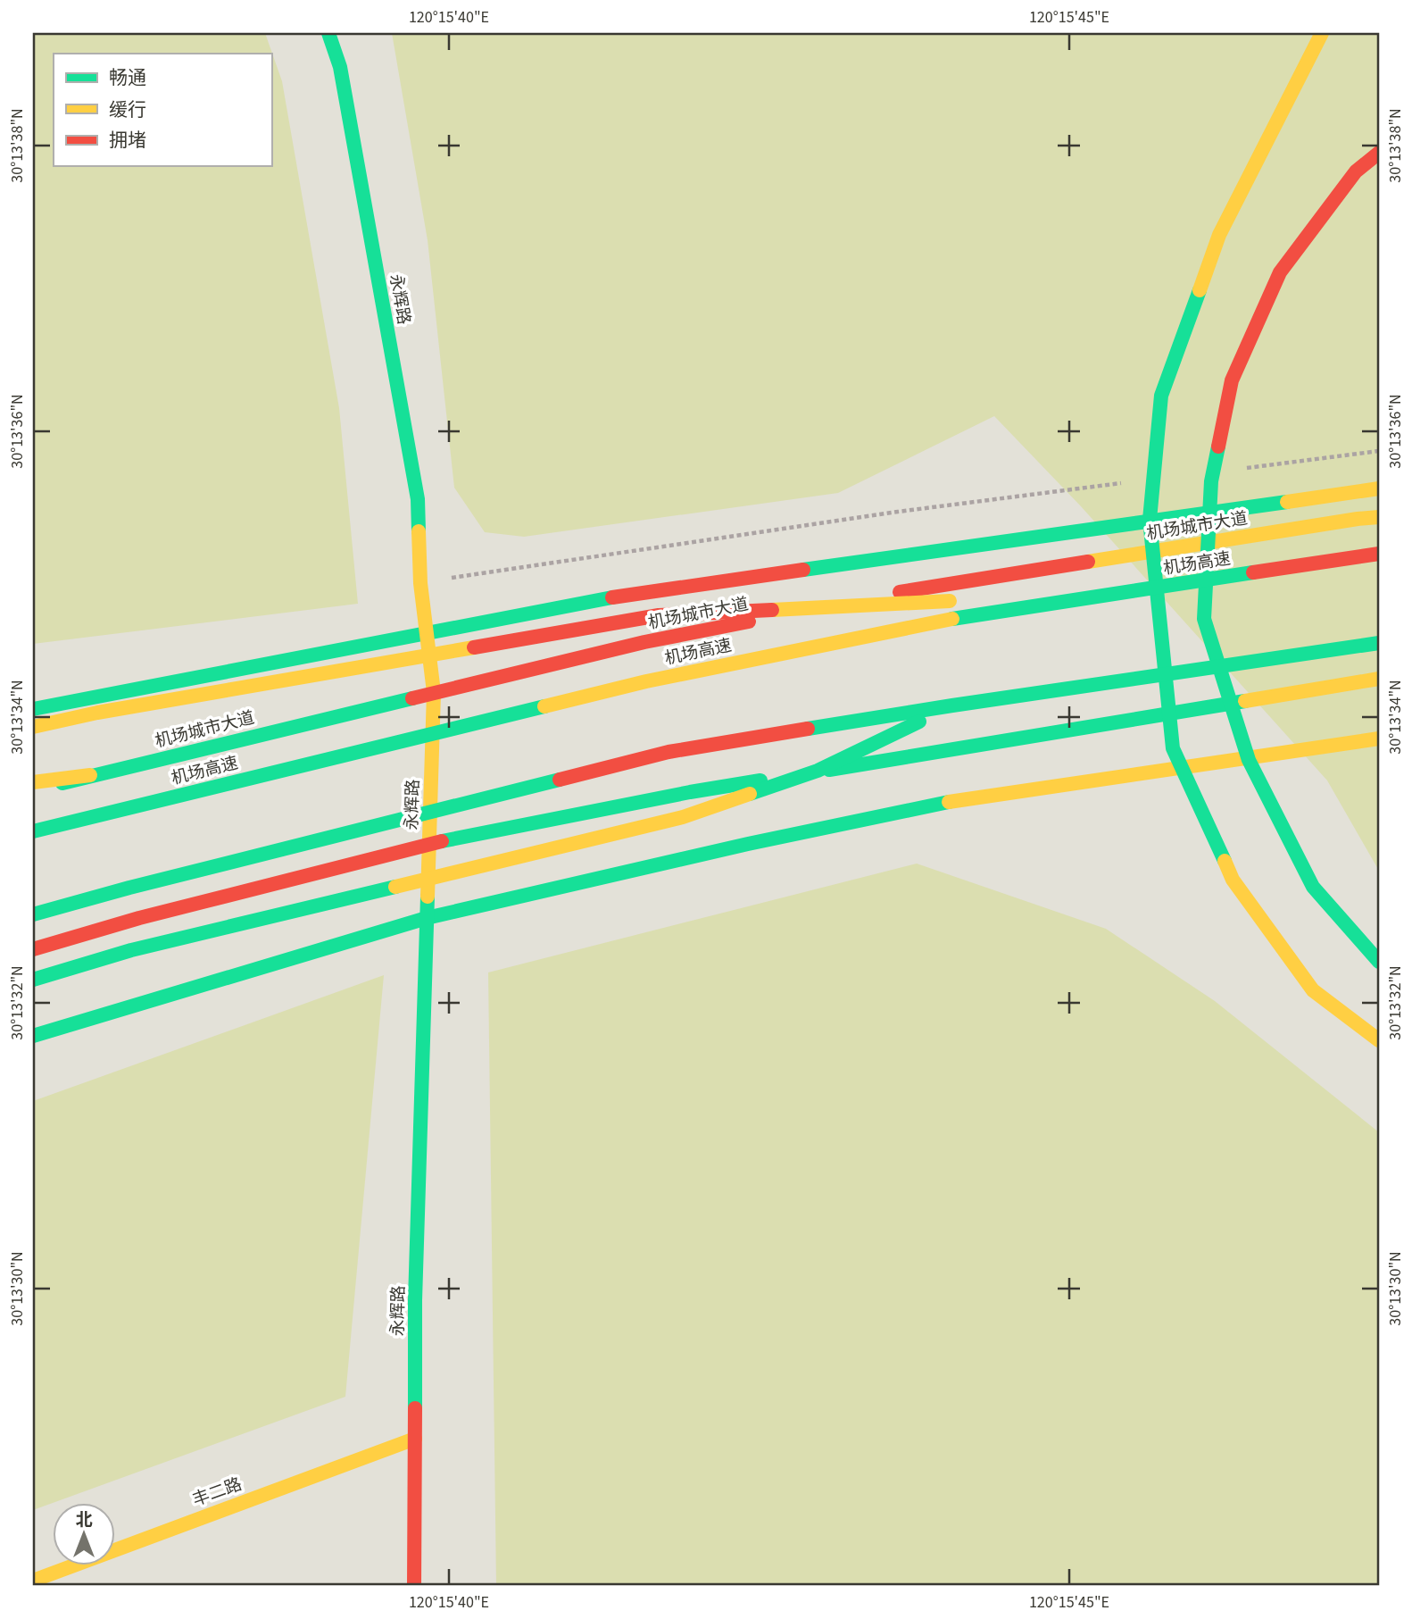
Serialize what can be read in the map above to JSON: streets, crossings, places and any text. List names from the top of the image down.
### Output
{
  "streets": {
    "main road": [
      "永辉路",
      "机场城市大道",
      "机场高速",
      "丰二路"
    ]
  },
  "crossings": [
    ["永辉路", "机场城市大道"],
    ["永辉路", "丰二路"]
  ],
  "legend": ["畅通", "缓行", "拥堵"],
  "north": "top",
  "coordinates": [
    "120°15'40\"E",
    "120°15'45\"E",
    "30°13'38\"N",
    "30°13'36\"N",
    "30°13'34\"N",
    "30°13'32\"N",
    "30°13'30\"N"
  ]
}
